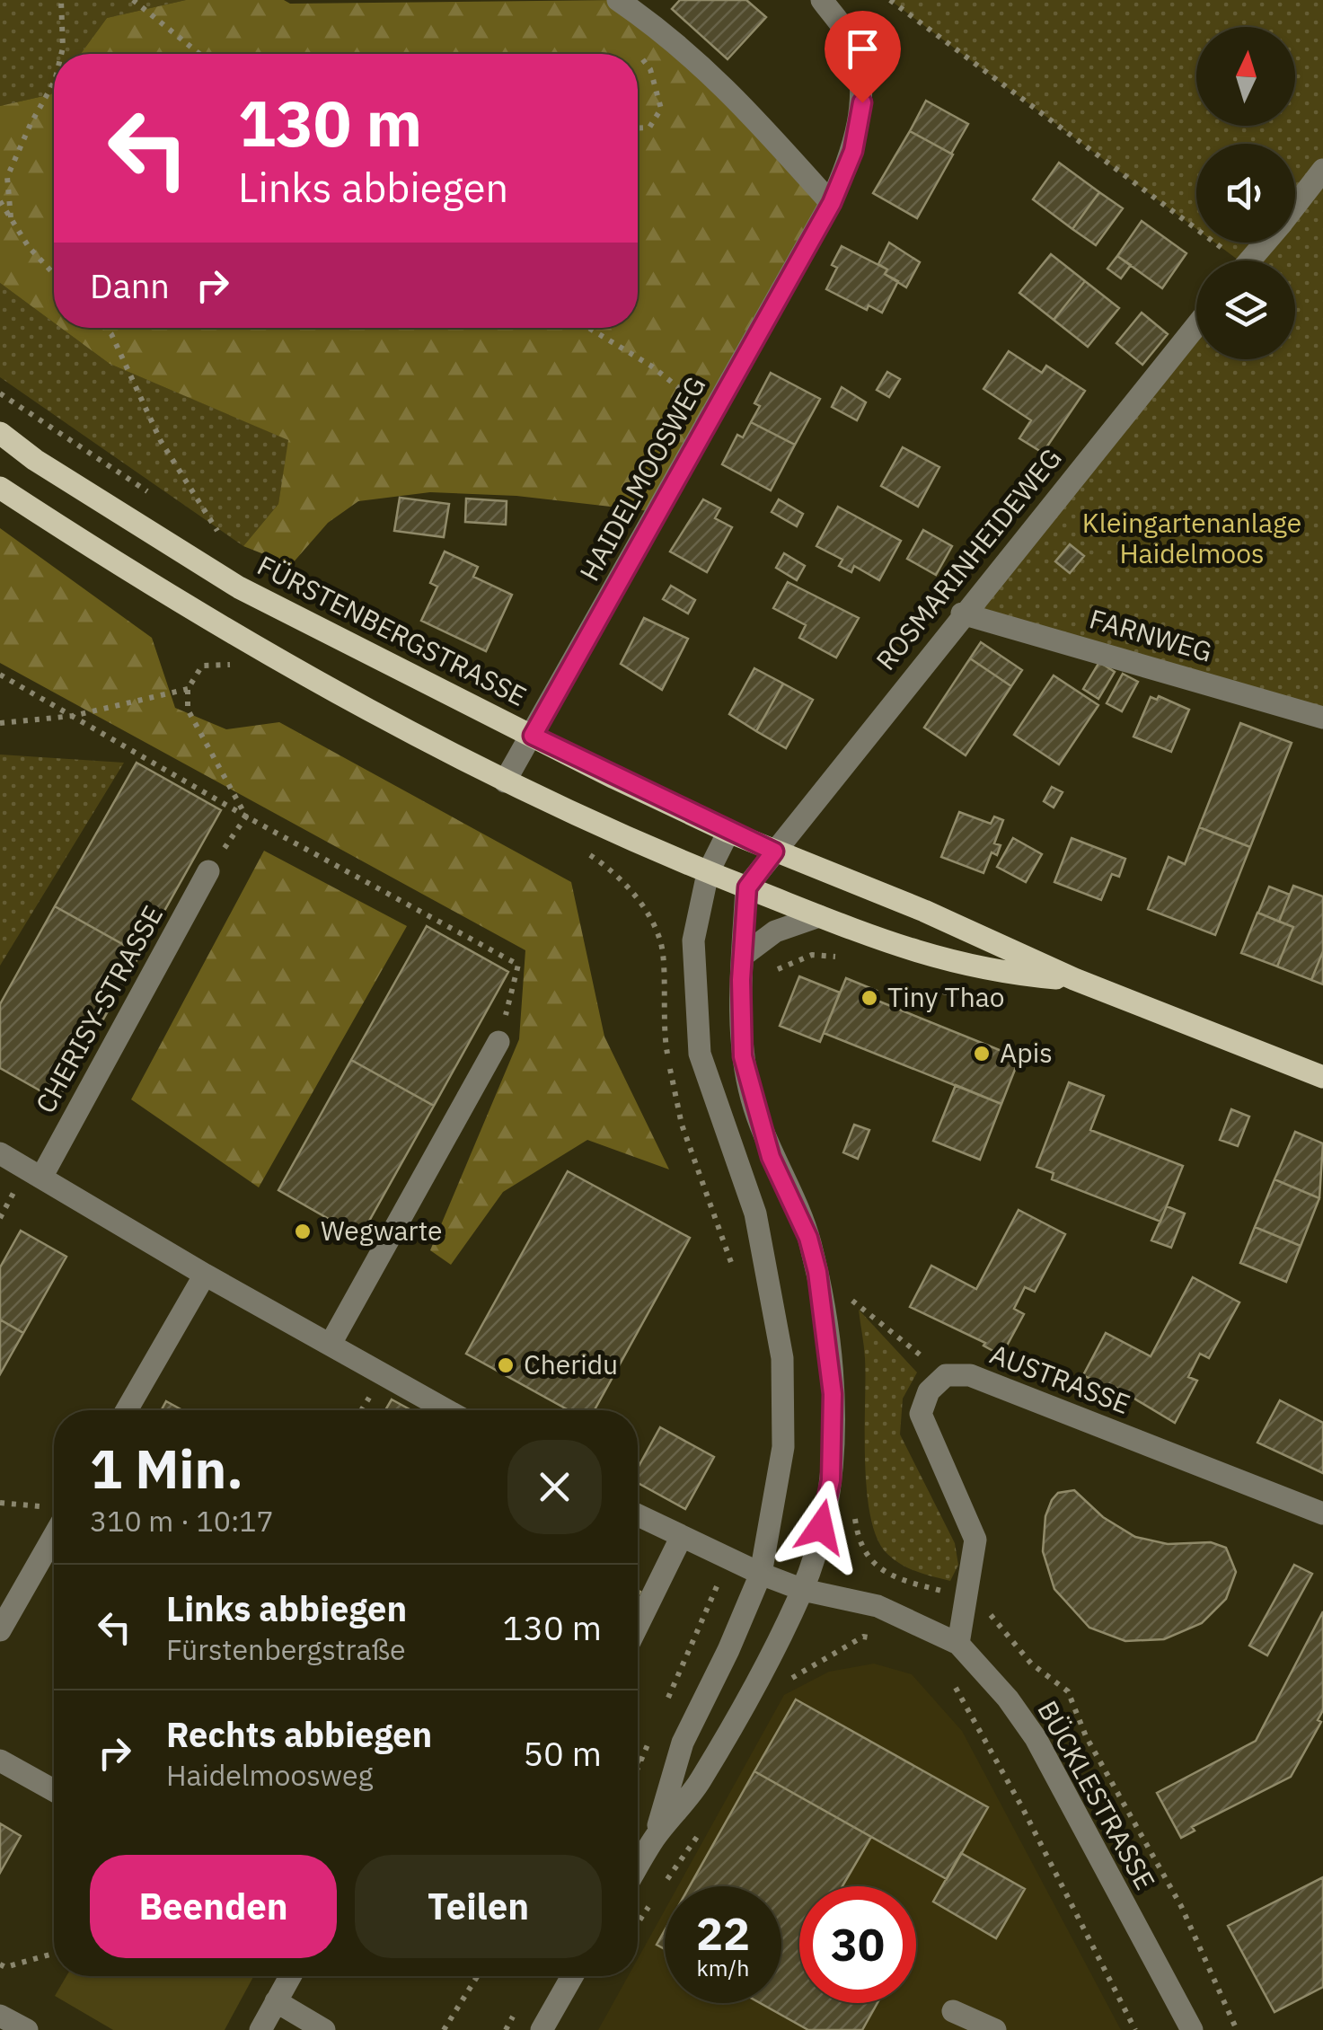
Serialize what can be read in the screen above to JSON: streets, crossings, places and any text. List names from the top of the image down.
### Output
{
  "streets": {
    "main road": ["FÜRSTENBERGSTRASSE"],
    "street": [
      "HAIDELMOOSWEG",
      "ROSMARINHEIDEWEG",
      "FARNWEG",
      "CHERISY-STRASSE",
      "AUSTRASSE",
      "BÜCKLESTRASSE"
    ]
  },
  "crossings": [
    ["HAIDELMOOSWEG", "FÜRSTENBERGSTRASSE"],
    ["ROSMARINHEIDEWEG", "FÜRSTENBERGSTRASSE"],
    ["ROSMARINHEIDEWEG", "FARNWEG"],
    ["AUSTRASSE", "BÜCKLESTRASSE"]
  ],
  "parks": ["Kleingartenanlage Haidelmoos"],
  "places": [
    "Tiny Thao",
    "Apis",
    "Wegwarte",
    "Cheridu"
  ],
  "north": "top",
  "page": {
    "turn": ["130 m", "Links abbiegen"],
    "then": "Dann",
    "heading": ["1 Min.", "310 m · 10:17"],
    "list": [
      {
        "name": "Links abbiegen",
        "note": "Fürstenbergstraße",
        "value": "130 m"
      },
      {
        "name": "Rechts abbiegen",
        "note": "Haidelmoosweg",
        "value": "50 m"
      }
    ],
    "buttons": ["Beenden", "Teilen"],
    "speed": "22 km/h",
    "limit": "30"
  }
}
